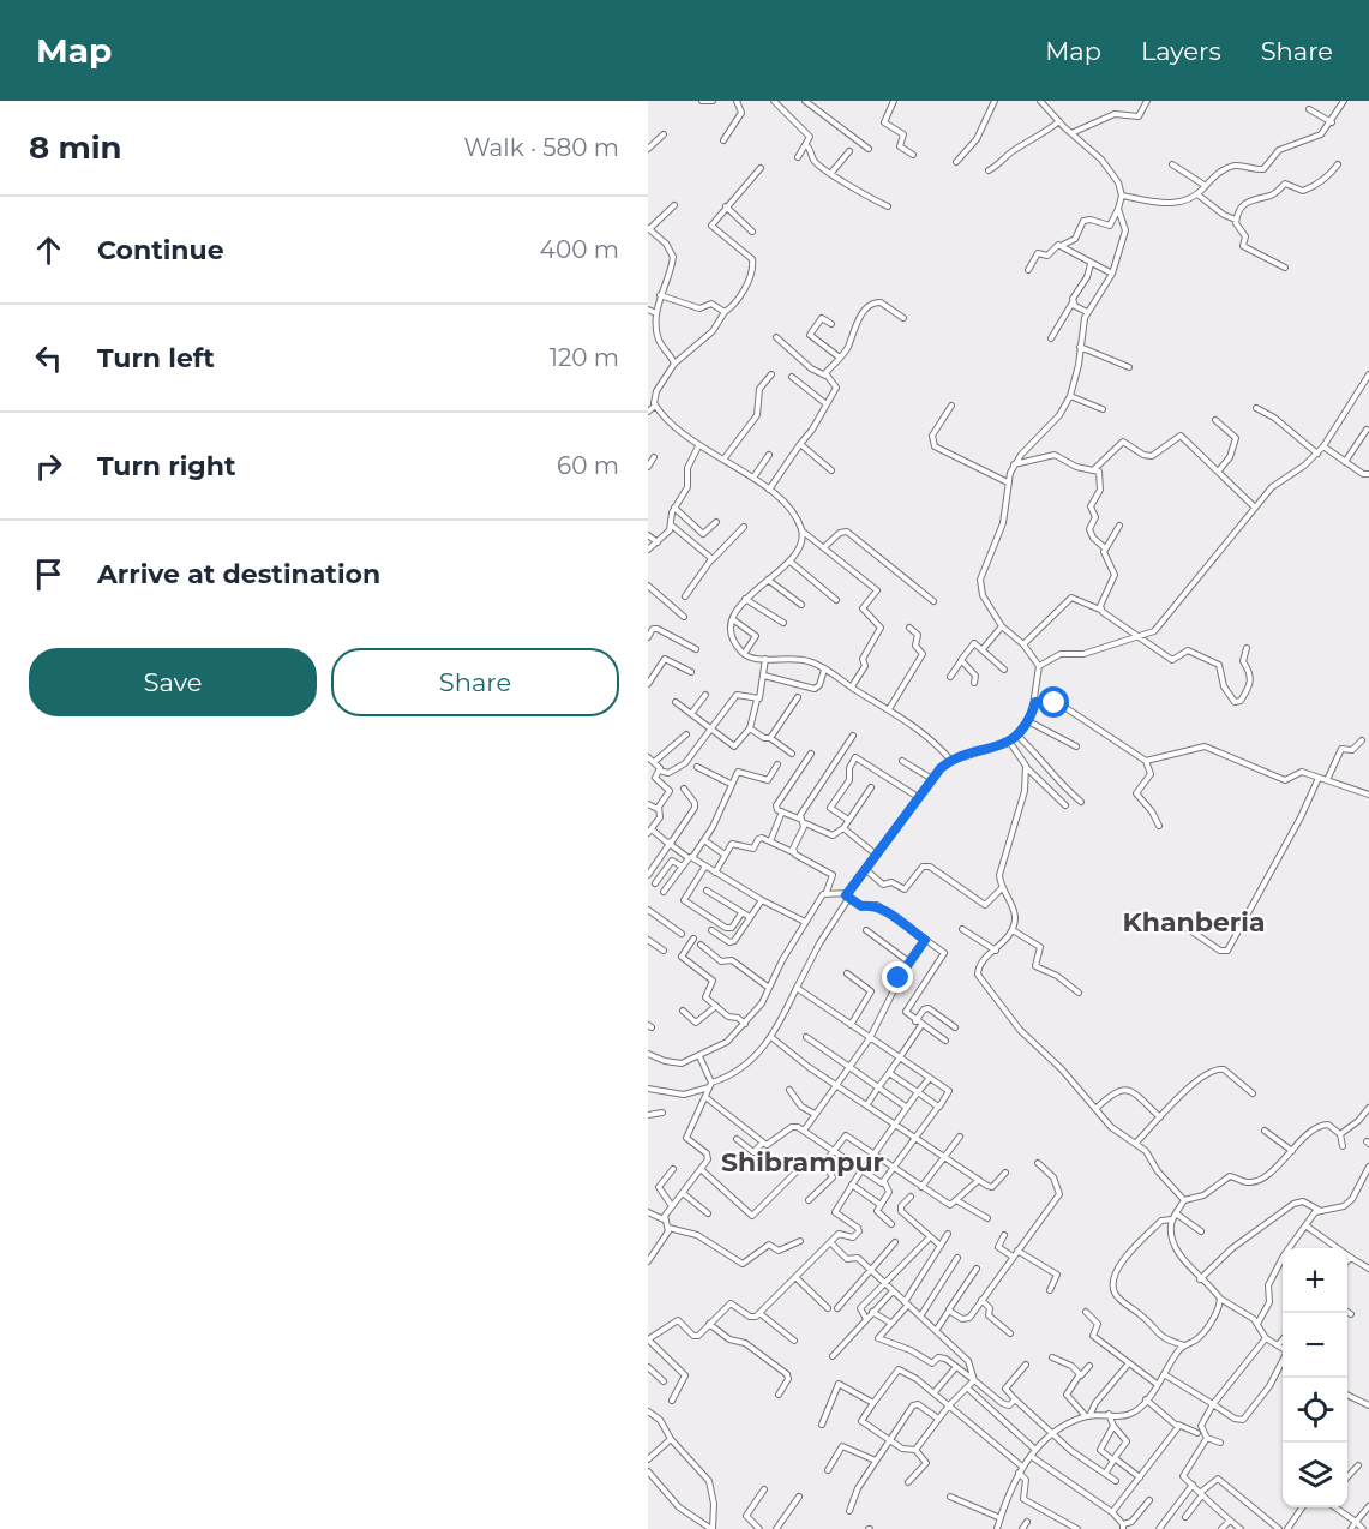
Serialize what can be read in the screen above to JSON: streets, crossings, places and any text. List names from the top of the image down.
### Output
{
  "districts": ["Khanberia", "Shibrampur"],
  "page": {
    "header": "Map",
    "nav": ["Map", "Layers", "Share"],
    "heading": ["8 min", "Walk · 580 m"],
    "list": [
      ["Continue", "400 m"],
      ["Turn left", "120 m"],
      ["Turn right", "60 m"],
      "Arrive at destination"
    ],
    "buttons": ["Save", "Share"],
    "map_buttons": ["+", "−"]
  }
}
